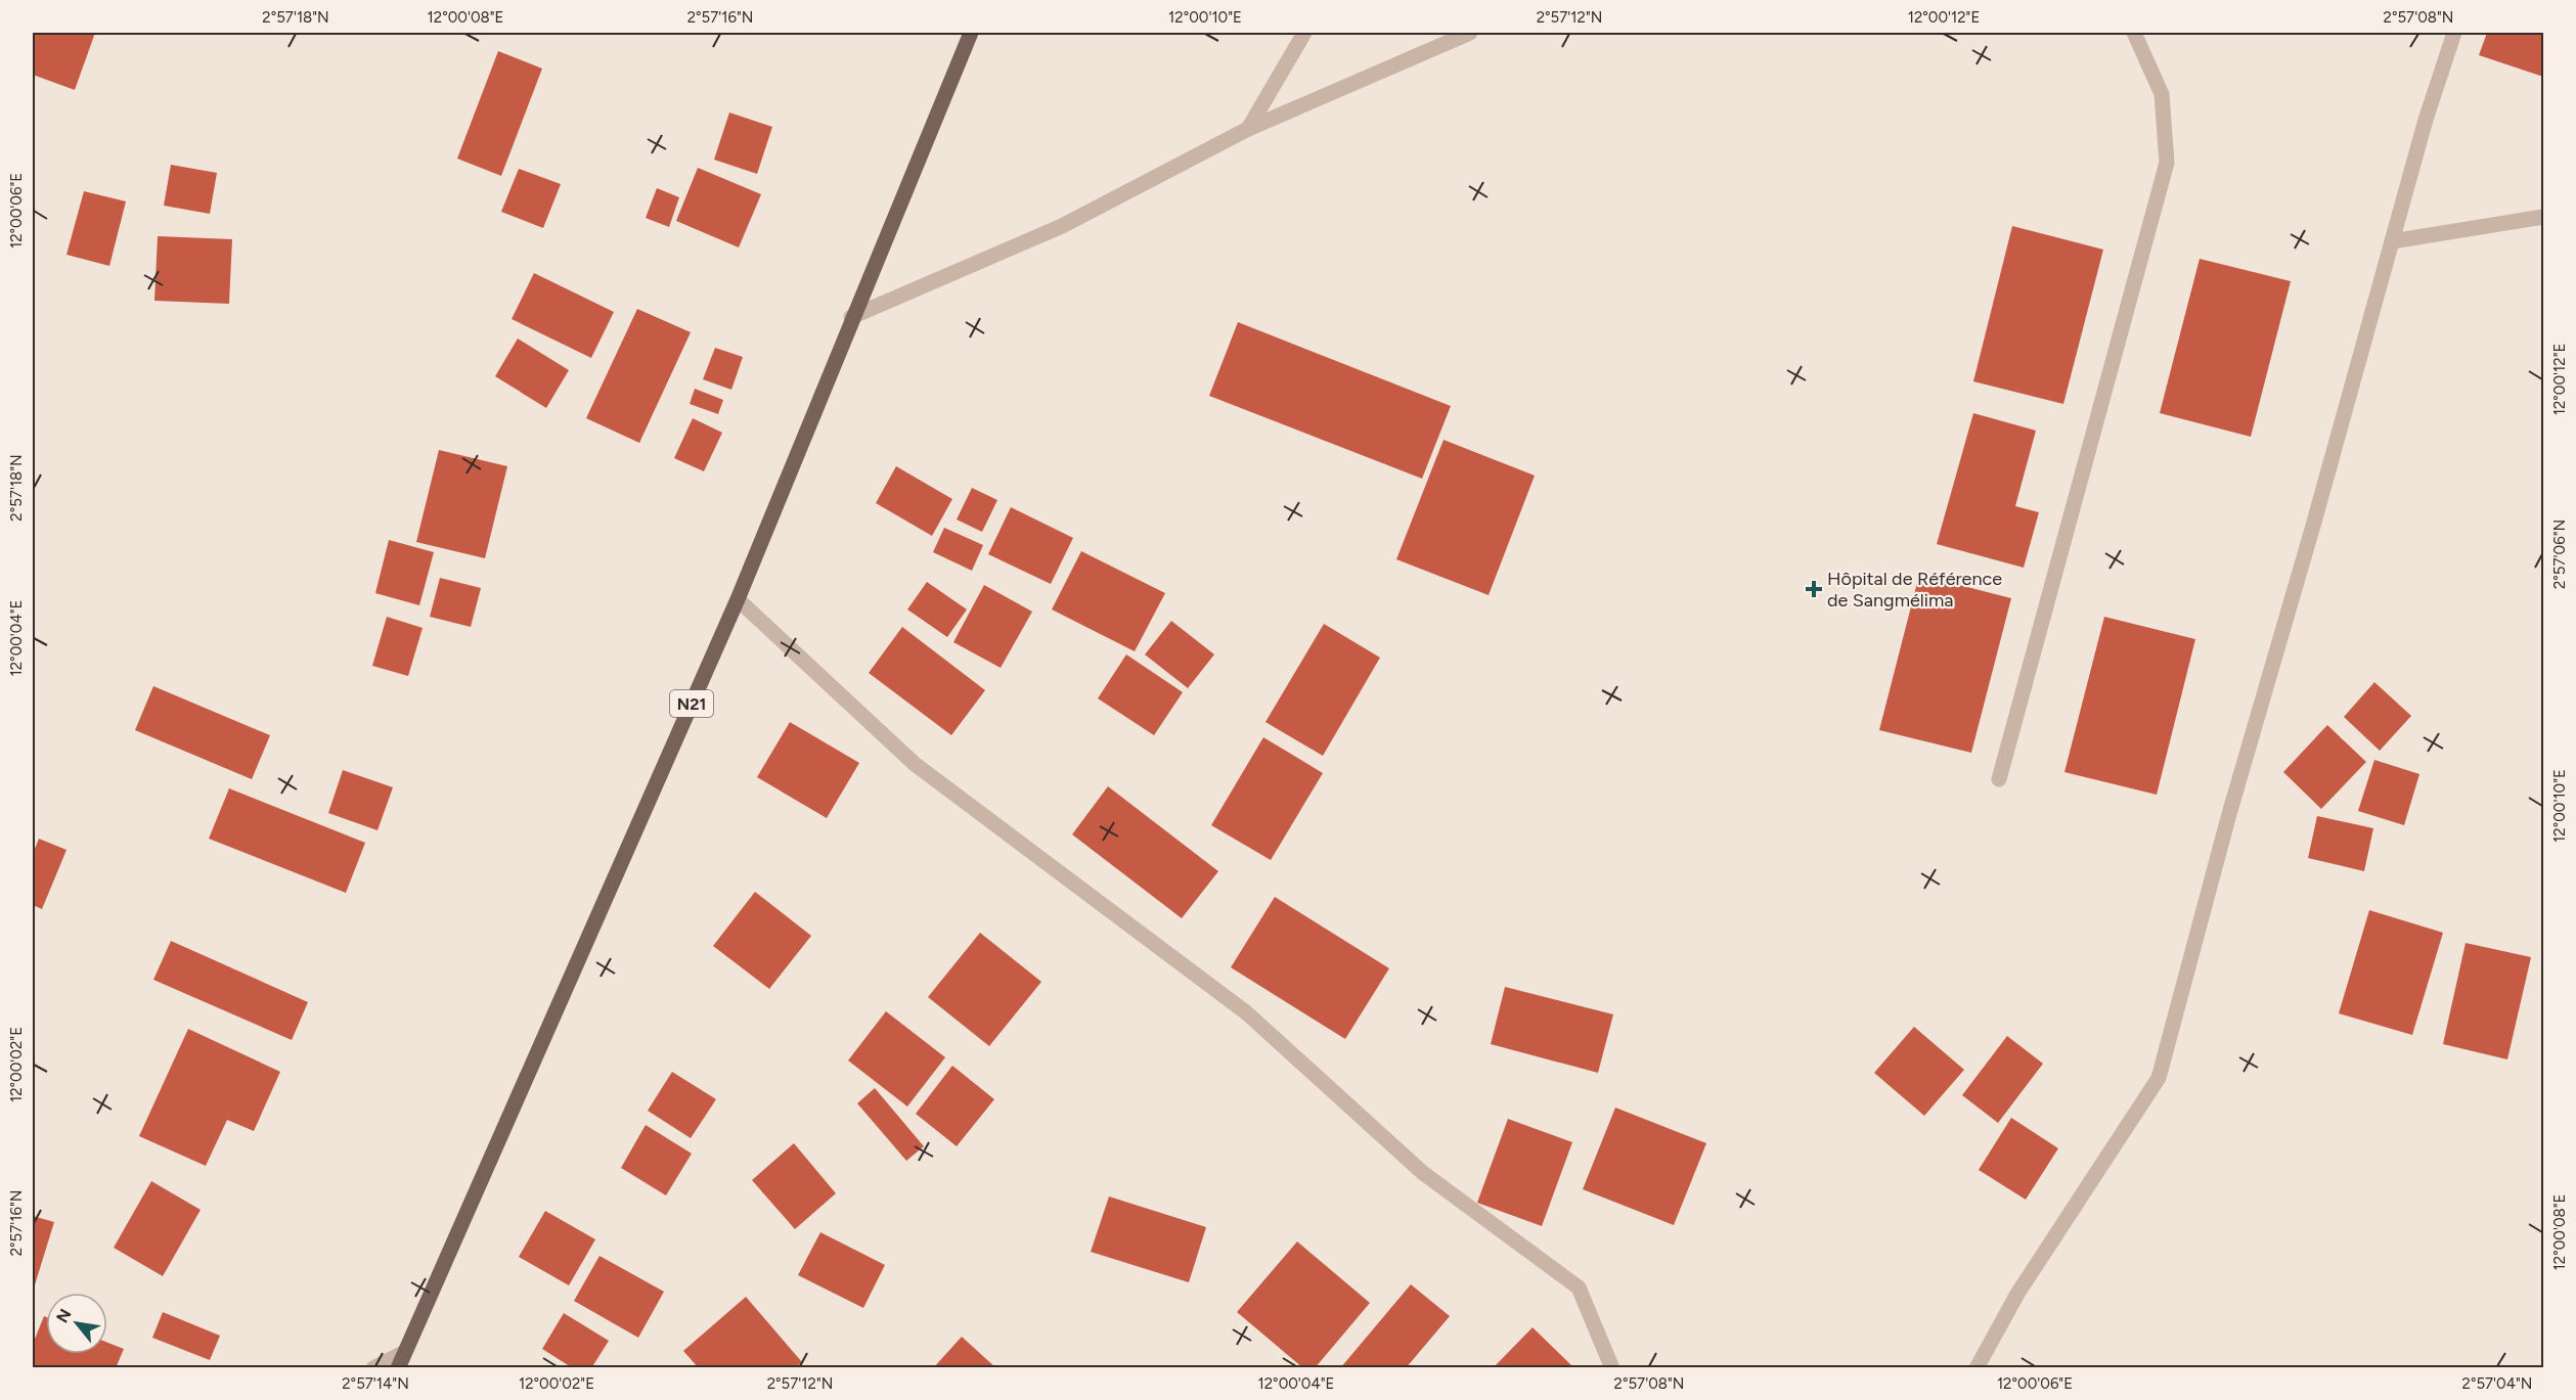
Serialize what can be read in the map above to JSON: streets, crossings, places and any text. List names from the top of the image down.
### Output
{
  "streets": {
    "main road": ["N21"]
  },
  "places": {
    "health": ["Hôpital de Référence de Sangmélima"]
  },
  "north": "top left",
  "coordinates": [
    "2°57'18\"N",
    "12°00'08\"E",
    "2°57'16\"N",
    "12°00'10\"E",
    "2°57'12\"N",
    "12°00'12\"E",
    "2°57'08\"N",
    "12°00'06\"E",
    "2°57'06\"N",
    "12°00'04\"E",
    "12°00'02\"E",
    "2°57'14\"N",
    "2°57'04\"N"
  ]
}
